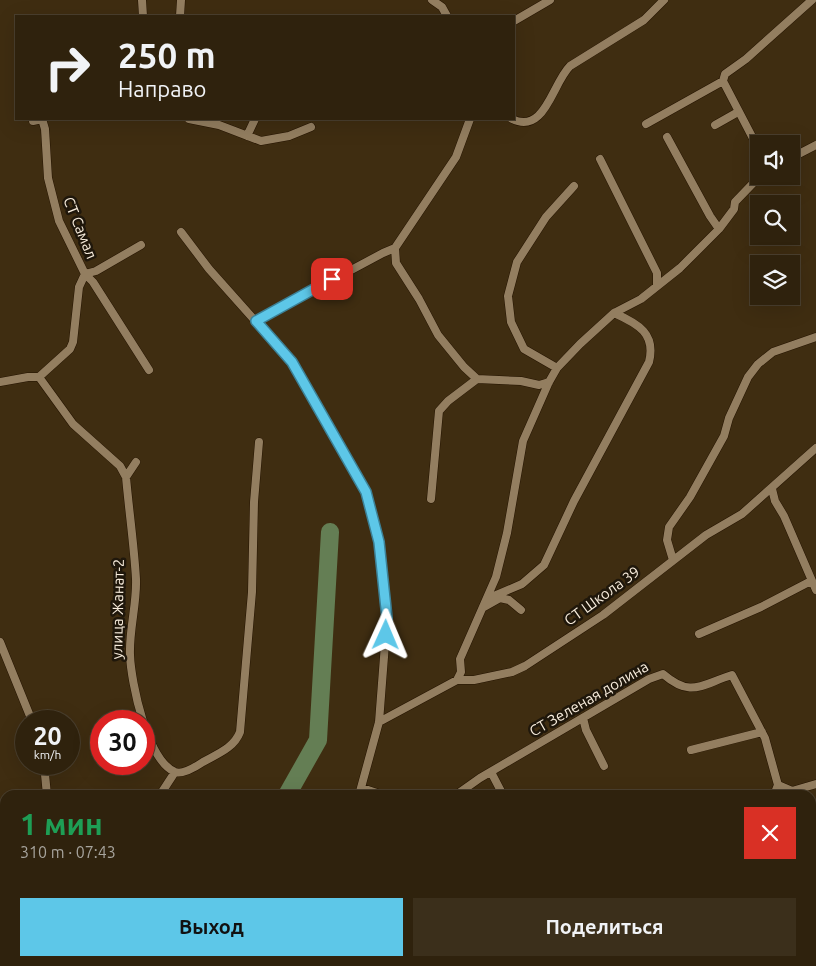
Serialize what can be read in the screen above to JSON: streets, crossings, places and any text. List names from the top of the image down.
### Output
{
  "streets": {
    "street": [
      "СТ Самал",
      "СТ Школа 39",
      "улица Жанат-2",
      "СТ Зеленая долина"
    ]
  },
  "page": {
    "turn": ["250 m", "Направо"],
    "speed": "20 km/h",
    "limit": "30",
    "heading": ["1 мин", "310 m · 07:43"],
    "buttons": ["Выход", "Поделиться"]
  }
}
